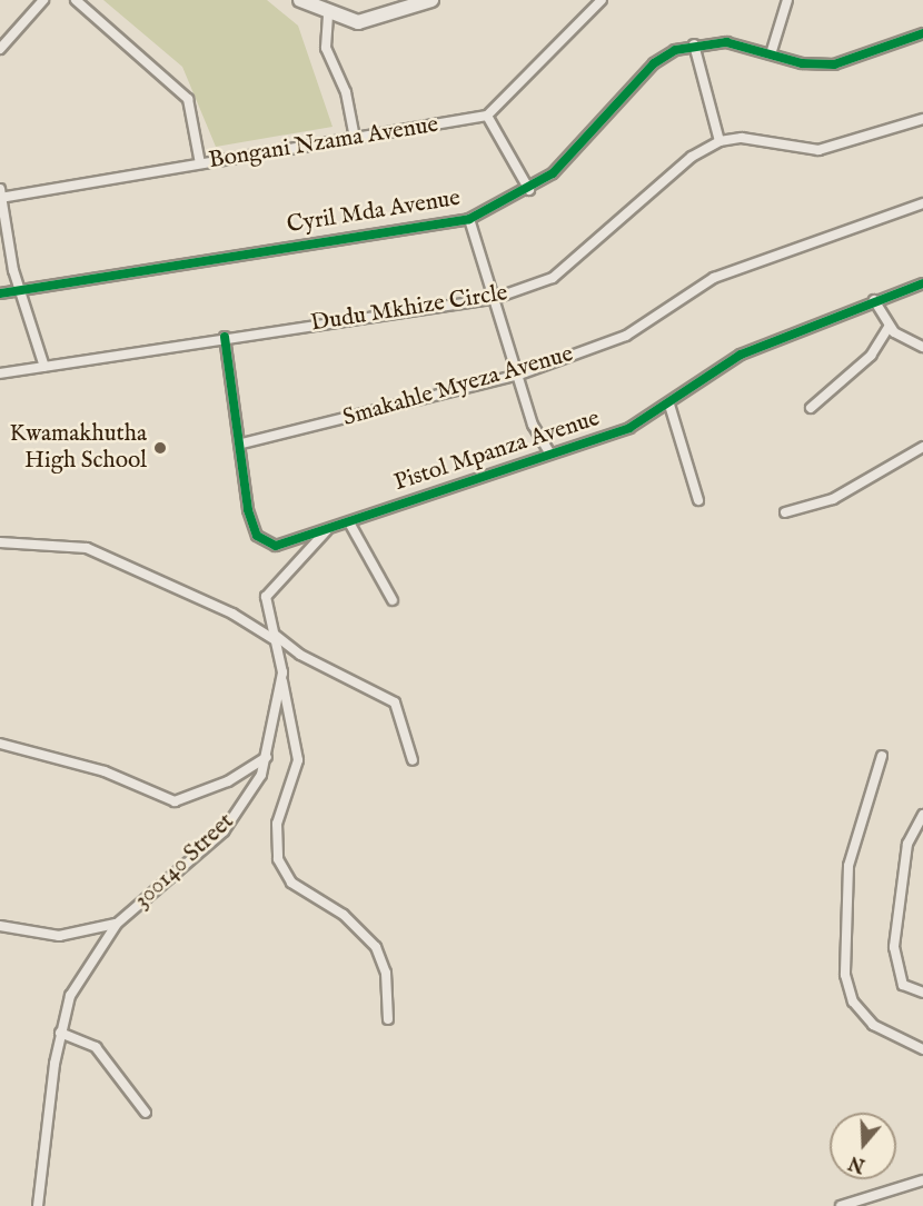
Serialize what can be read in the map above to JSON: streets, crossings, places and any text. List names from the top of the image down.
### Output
{
  "streets": {
    "street": [
      "Bongani Nzama Avenue",
      "Cyril Mda Avenue",
      "Dudu Mkhize Circle",
      "Smakahle Myeza Avenue",
      "Pistol Mpanza Avenue",
      "300140 Street"
    ]
  },
  "crossings": [
    ["Dudu Mkhize Circle", "Pistol Mpanza Avenue"],
    ["Smakahle Myeza Avenue", "Pistol Mpanza Avenue"],
    ["Pistol Mpanza Avenue", "300140 Street"]
  ],
  "places": ["Kwamakhutha High School"],
  "north": "bottom"
}
